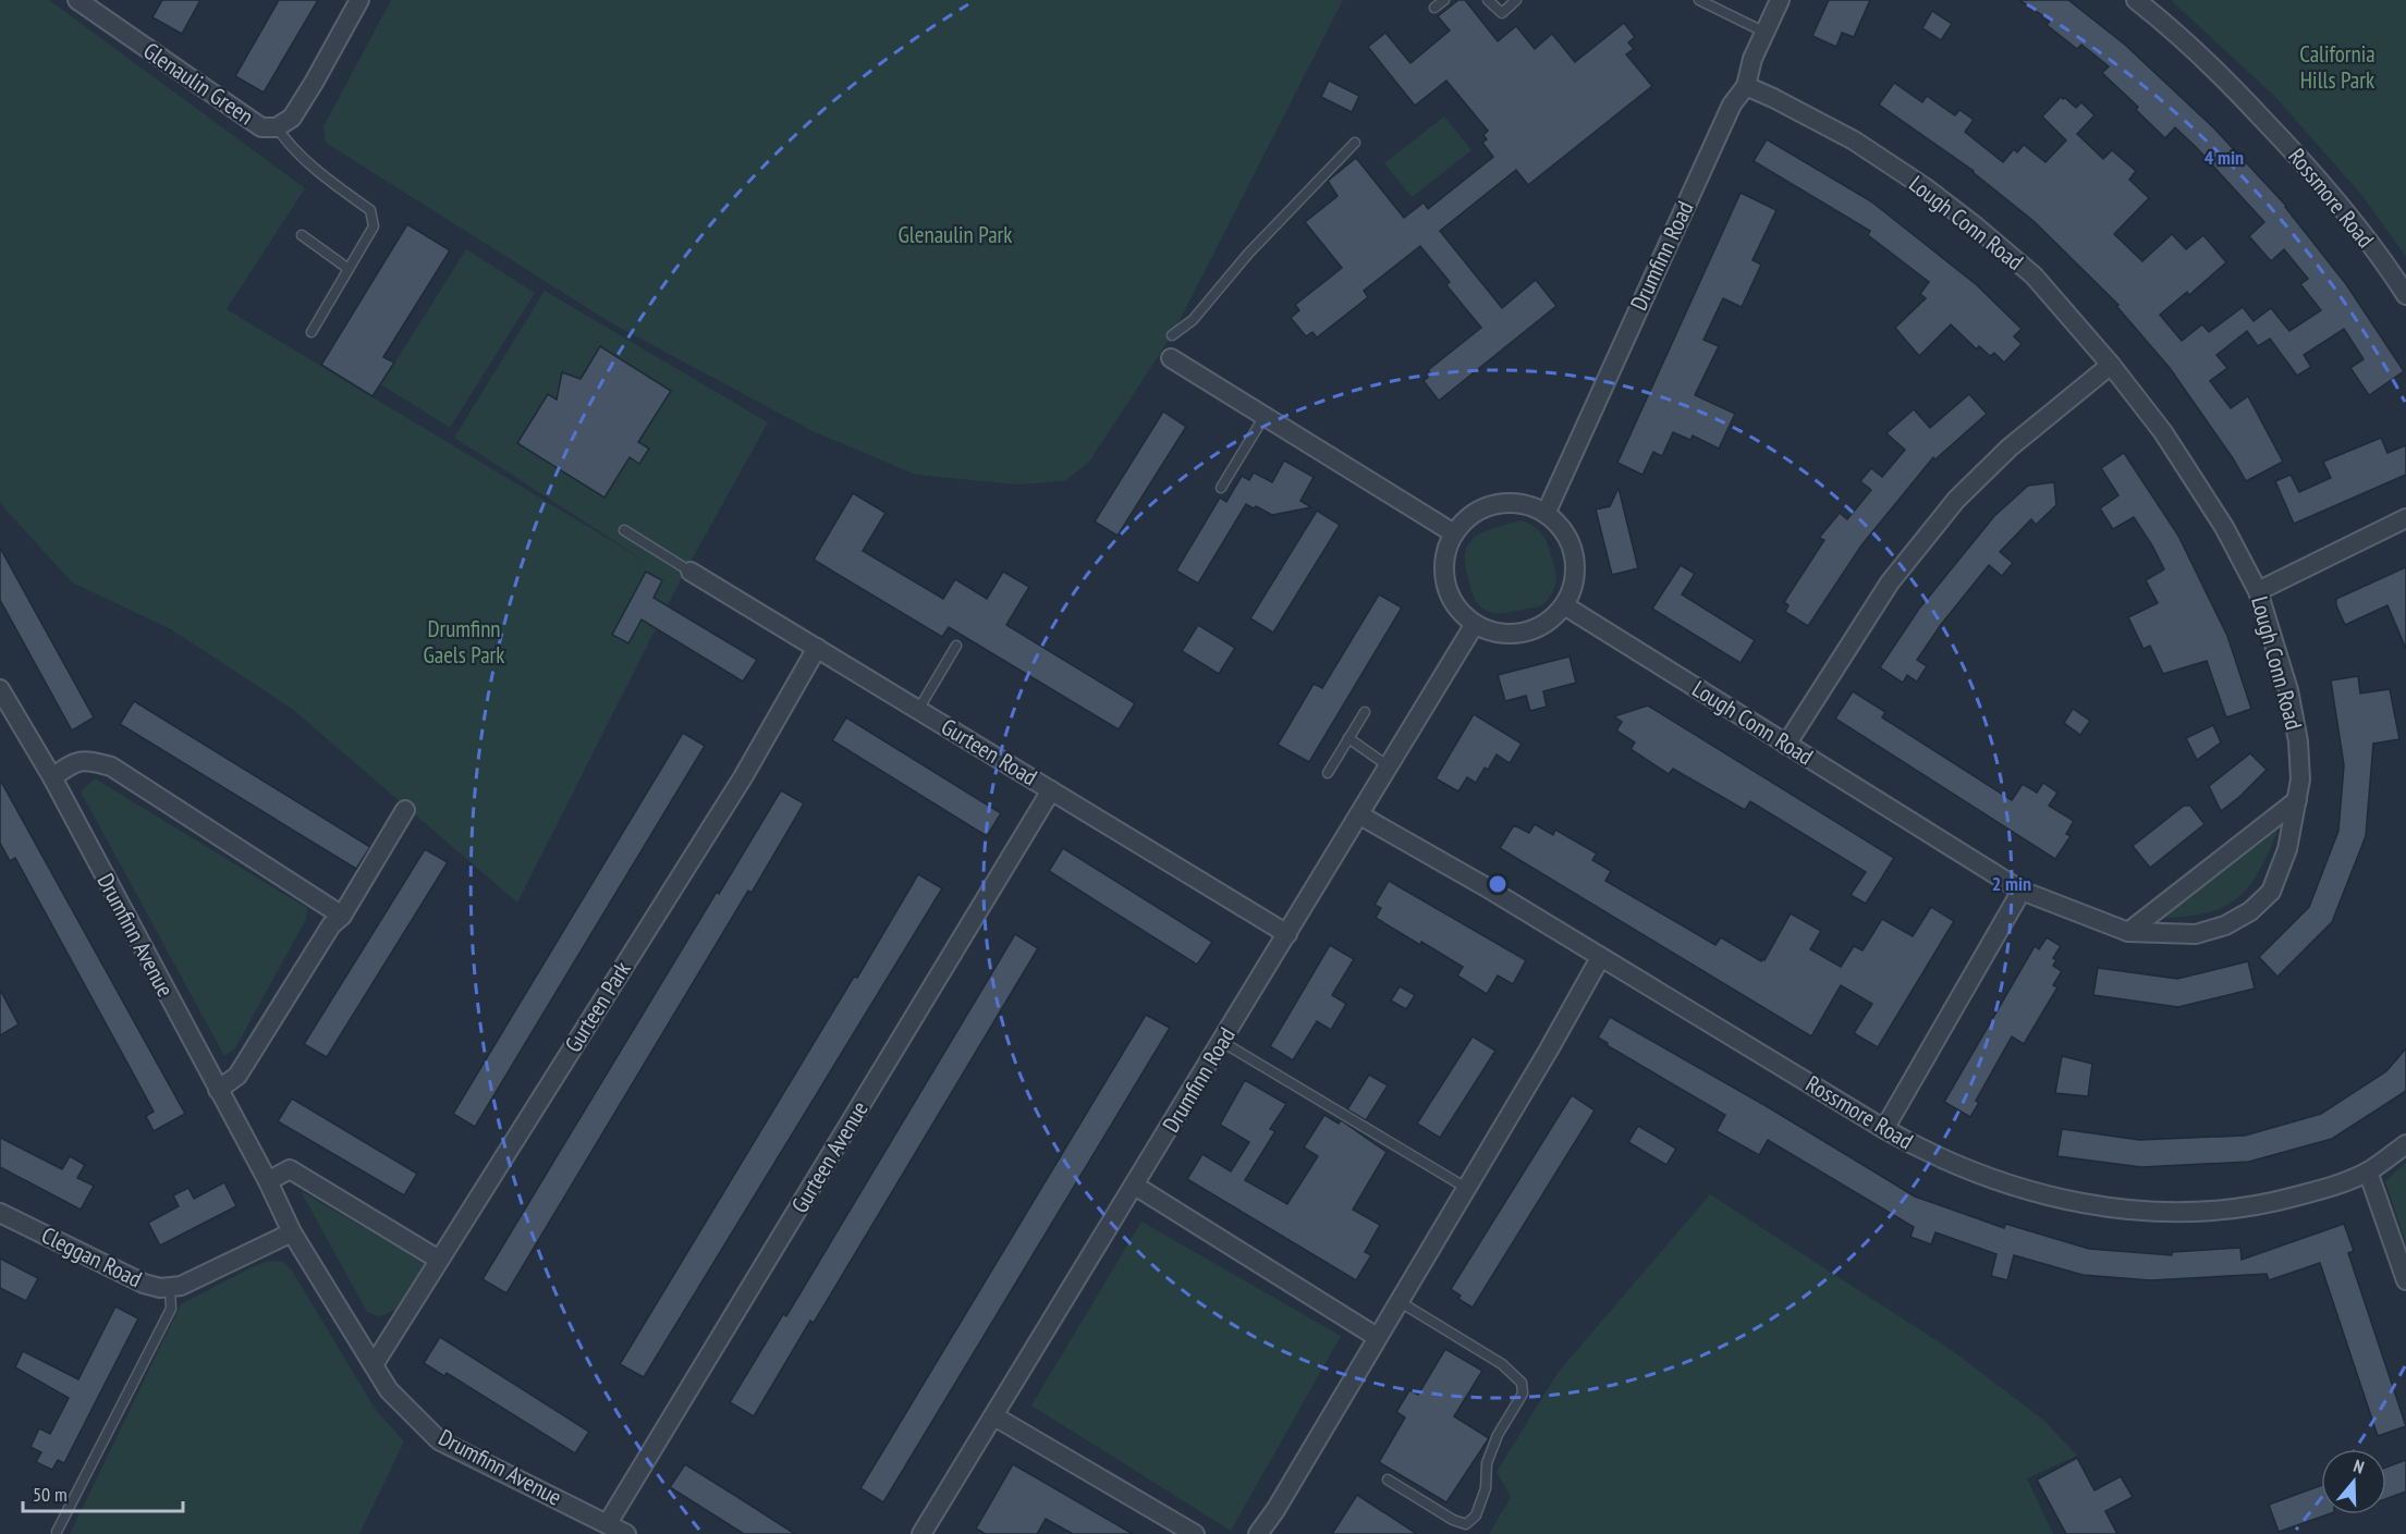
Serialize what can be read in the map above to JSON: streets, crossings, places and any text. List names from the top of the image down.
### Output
{
  "streets": {
    "street": [
      "Glenaulin Green",
      "Rossmore Road",
      "Lough Conn Road",
      "Drumfinn Road",
      "Gurteen Road",
      "Drumfinn Avenue",
      "Gurteen Park",
      "Gurteen Avenue",
      "Cleggan Road"
    ]
  },
  "crossings": [
    ["Rossmore Road", "Drumfinn Road"],
    ["Lough Conn Road", "Drumfinn Road"],
    ["Drumfinn Road", "Gurteen Road"],
    ["Gurteen Road", "Gurteen Park"],
    ["Gurteen Road", "Gurteen Avenue"],
    ["Drumfinn Avenue", "Gurteen Park"],
    ["Drumfinn Avenue", "Gurteen Avenue"],
    ["Drumfinn Avenue", "Cleggan Road"]
  ],
  "parks": ["California Hills Park", "Glenaulin Park", "Drumfinn Gaels Park"],
  "scale_bar": "50 m",
  "north": "top",
  "rings": ["4 min", "2 min"]
}
